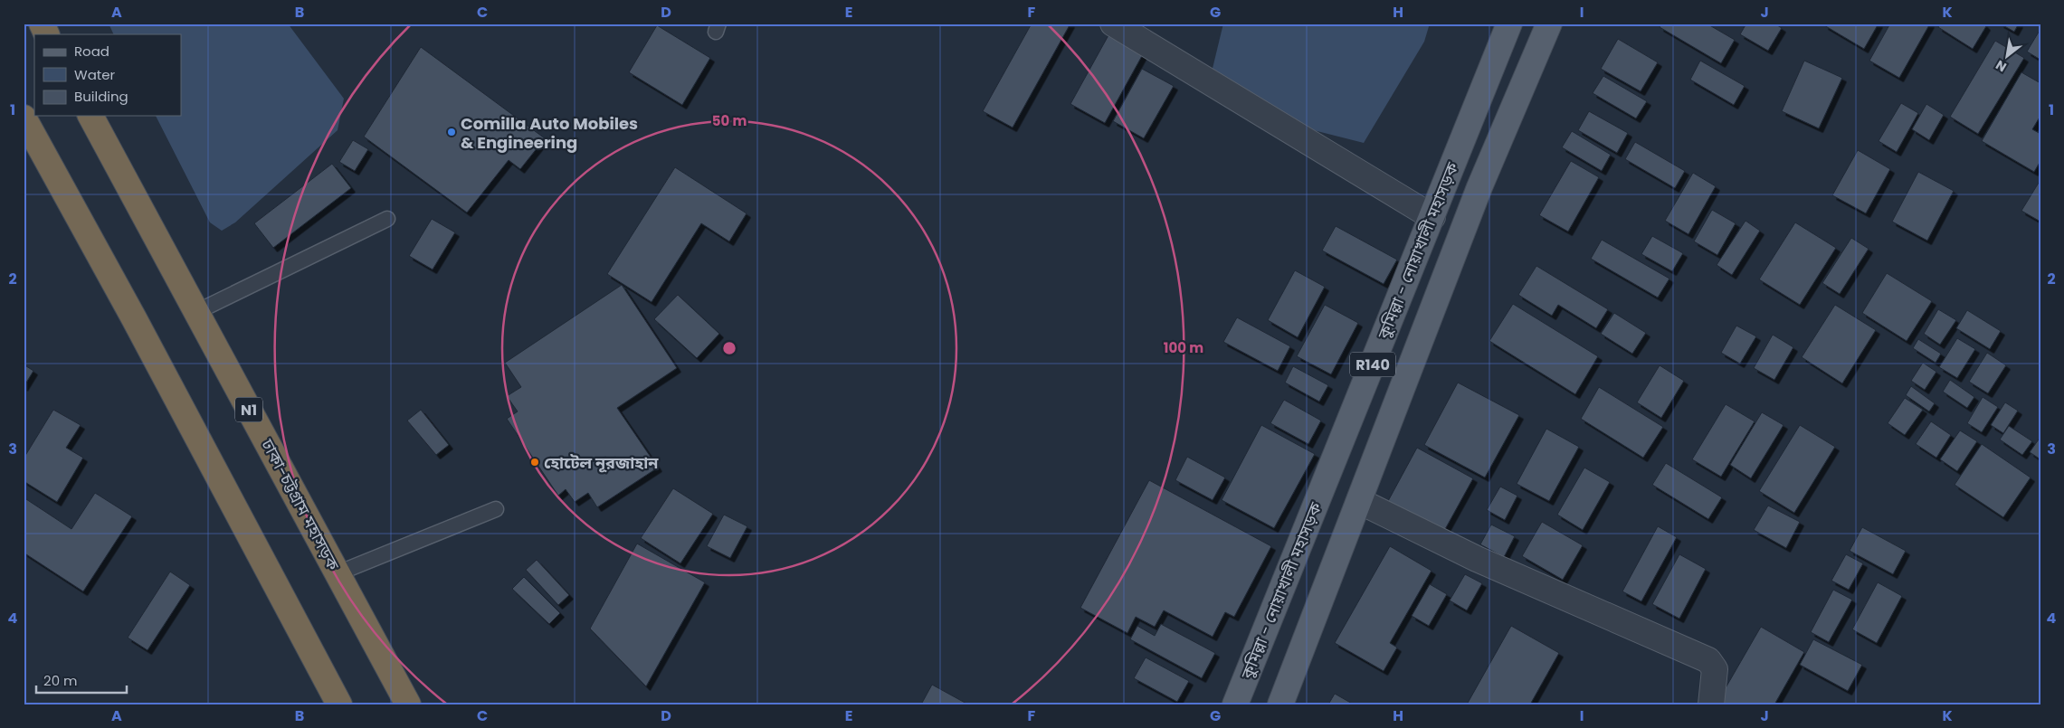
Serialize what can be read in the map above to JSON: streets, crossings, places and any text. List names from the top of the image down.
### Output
{
  "streets": {
    "highway": ["N1", "ঢাকা-চট্টগ্রাম মহাসড়ক"],
    "main road": ["কুমিল্লা - নোয়াখালী মহাসড়ক", "R140"]
  },
  "places": ["Comilla Auto Mobiles & Engineering", "হোটেল নূরজাহান"],
  "legend": ["Road", "Water", "Building"],
  "scale_bar": "20 m",
  "north": "bottom left",
  "grid": {
    "columns": [
      "A",
      "B",
      "C",
      "D",
      "E",
      "F",
      "G",
      "H",
      "I",
      "J",
      "K"
    ],
    "rows": [
      "1",
      "2",
      "3",
      "4"
    ]
  },
  "rings": ["50 m", "100 m"]
}
